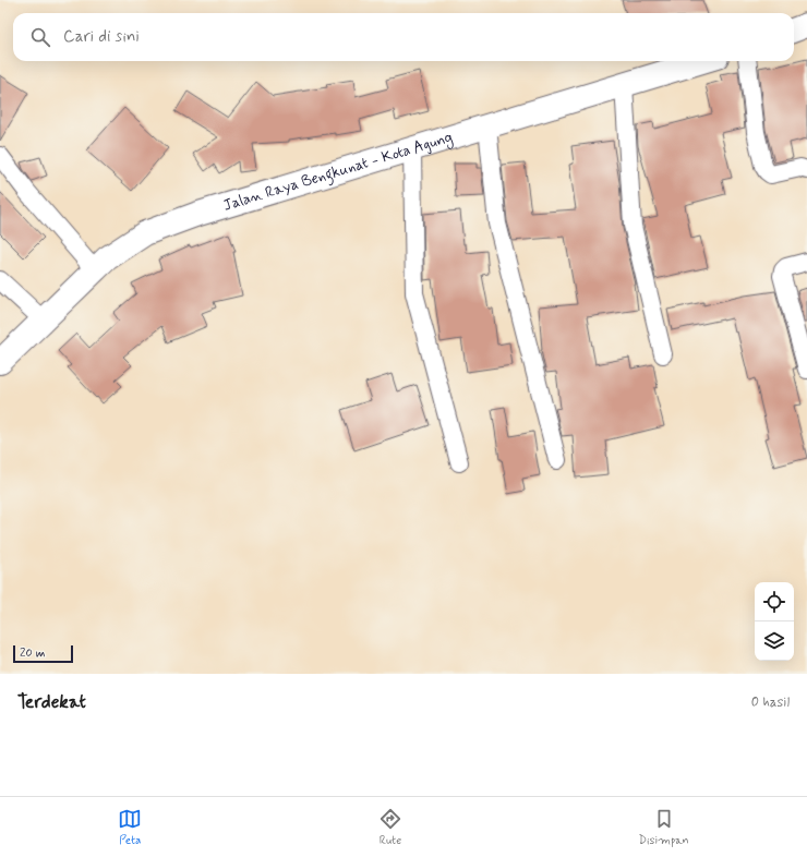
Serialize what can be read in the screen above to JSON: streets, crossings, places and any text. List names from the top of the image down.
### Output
{
  "streets": {
    "highway": ["Jalan Raya Bengkunat - Kota Agung"]
  },
  "scale_bar": "20 m",
  "page": {
    "search": "Cari di sini",
    "scale": "20 m",
    "heading": ["Terdekat", "0 hasil"],
    "nav": ["Peta", "Rute", "Disimpan"]
  }
}
